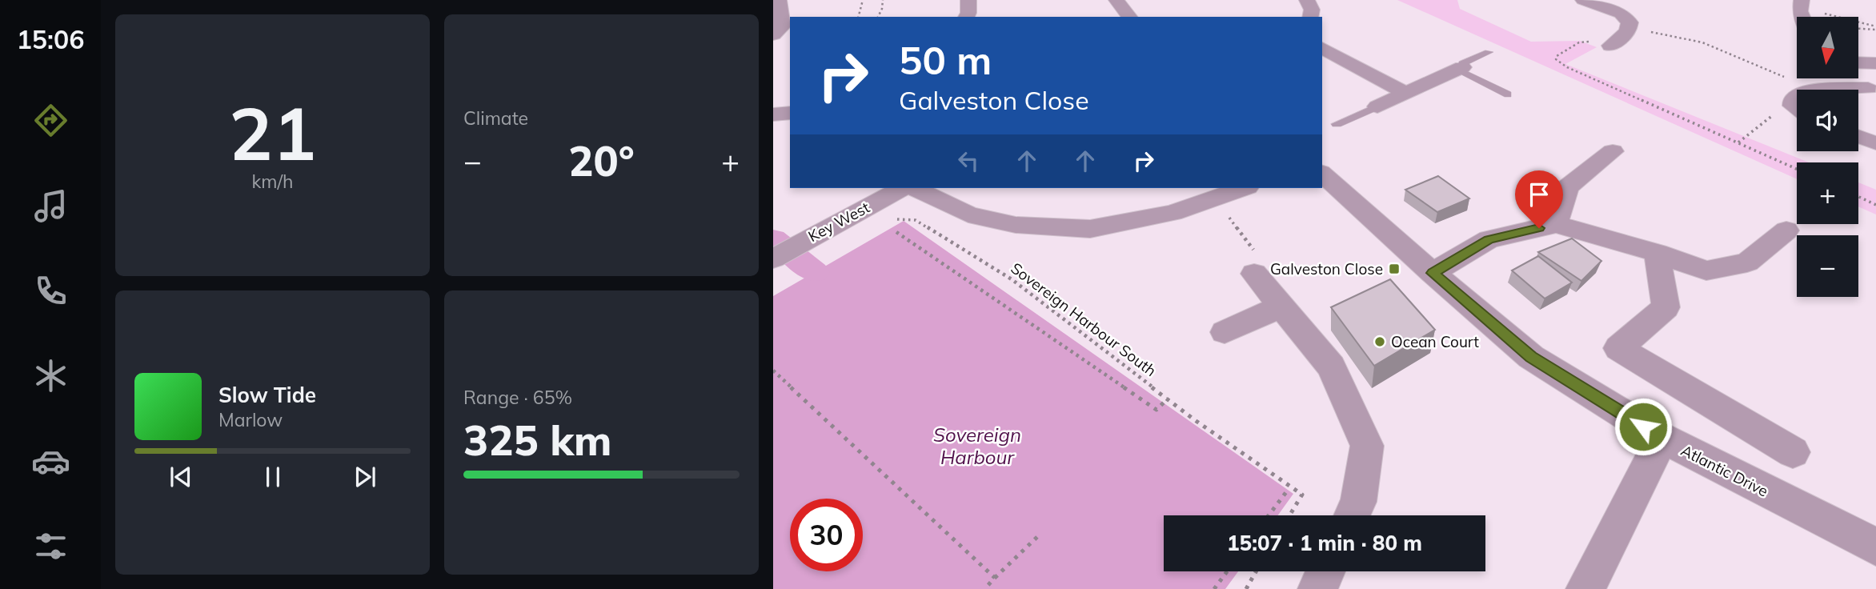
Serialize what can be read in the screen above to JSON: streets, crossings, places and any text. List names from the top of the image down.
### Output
{
  "streets": {
    "street": ["Key West", "Atlantic Drive"],
    "path": ["Sovereign Harbour South"]
  },
  "water": ["Sovereign Harbour"],
  "places": {
    "transit": ["Galveston Close"],
    "other": ["Ocean Court"]
  },
  "north": "bottom",
  "page": {
    "tabs": "15:06",
    "tile": [
      ["21", "km/h"],
      "Climate",
      ["Range · 65%", "325 km"]
    ],
    "map_buttons": ["+", "−"],
    "turn": ["50 m", "Galveston Close"],
    "heat": ["−", "20°", "+"],
    "song": ["Slow Tide", "Marlow"],
    "limit": "30",
    "trip": "15:07 · 1 min · 80 m"
  }
}
